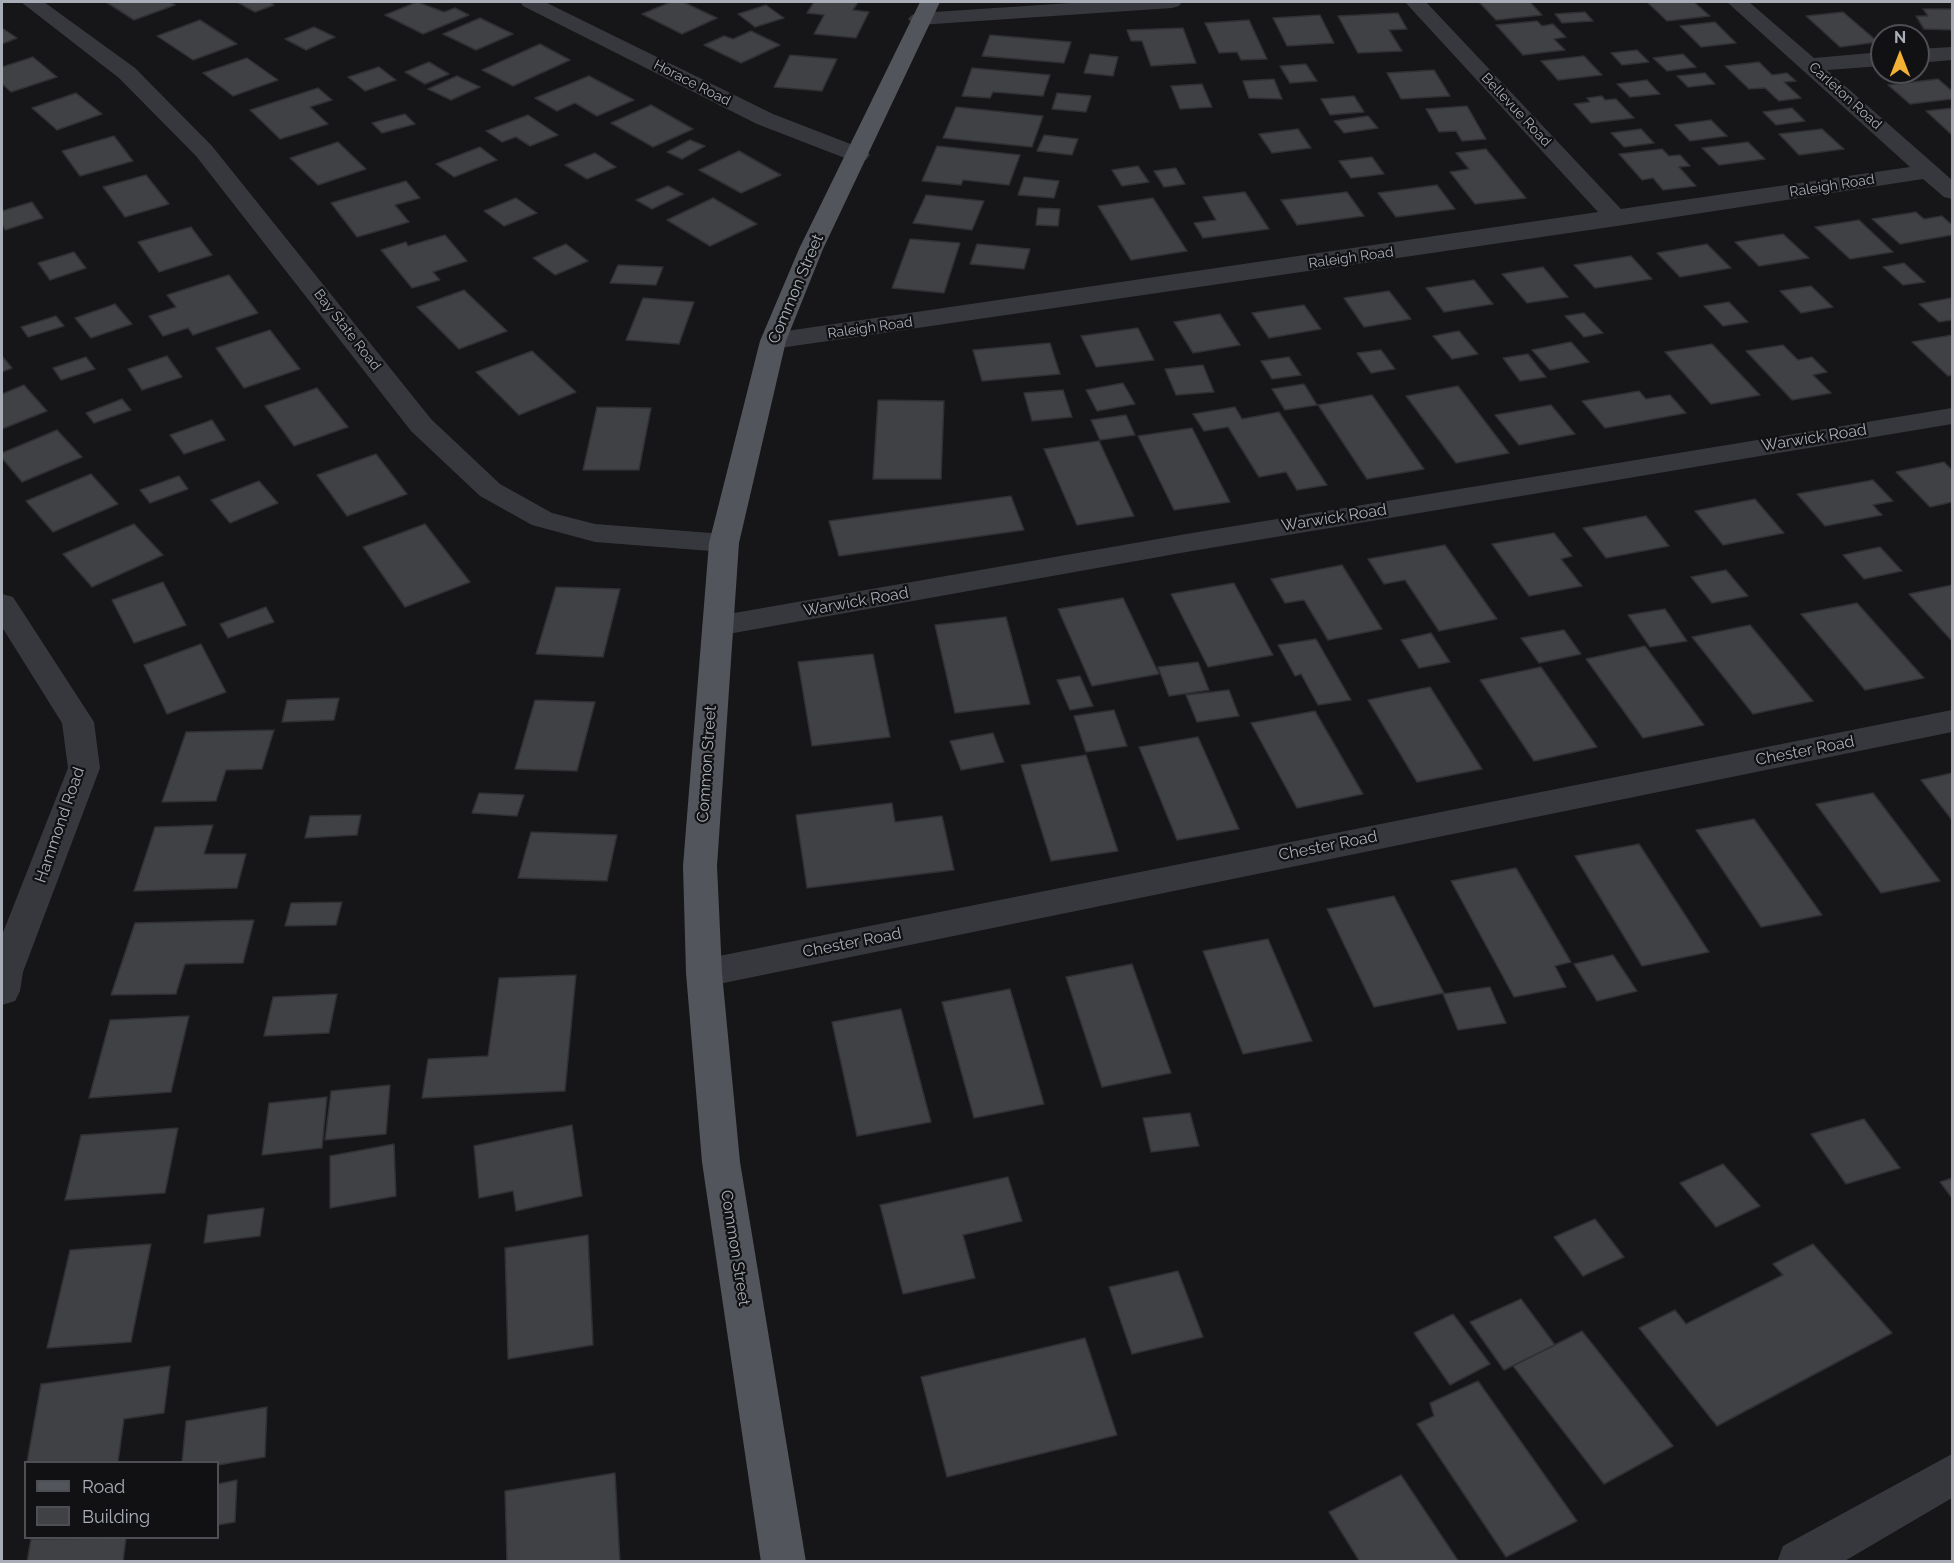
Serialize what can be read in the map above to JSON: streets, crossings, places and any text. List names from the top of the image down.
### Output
{
  "streets": {
    "main road": ["Common Street"],
    "street": [
      "Horace Road",
      "Carleton Road",
      "Bellevue Road",
      "Raleigh Road",
      "Bay State Road",
      "Warwick Road",
      "Chester Road",
      "Hammond Road"
    ]
  },
  "crossings": [
    ["Horace Road", "Common Street"],
    ["Carleton Road", "Raleigh Road"],
    ["Bellevue Road", "Raleigh Road"],
    ["Raleigh Road", "Common Street"],
    ["Common Street", "Bay State Road"],
    ["Common Street", "Warwick Road"],
    ["Common Street", "Chester Road"]
  ],
  "legend": ["Road", "Building"],
  "north": "top"
}
